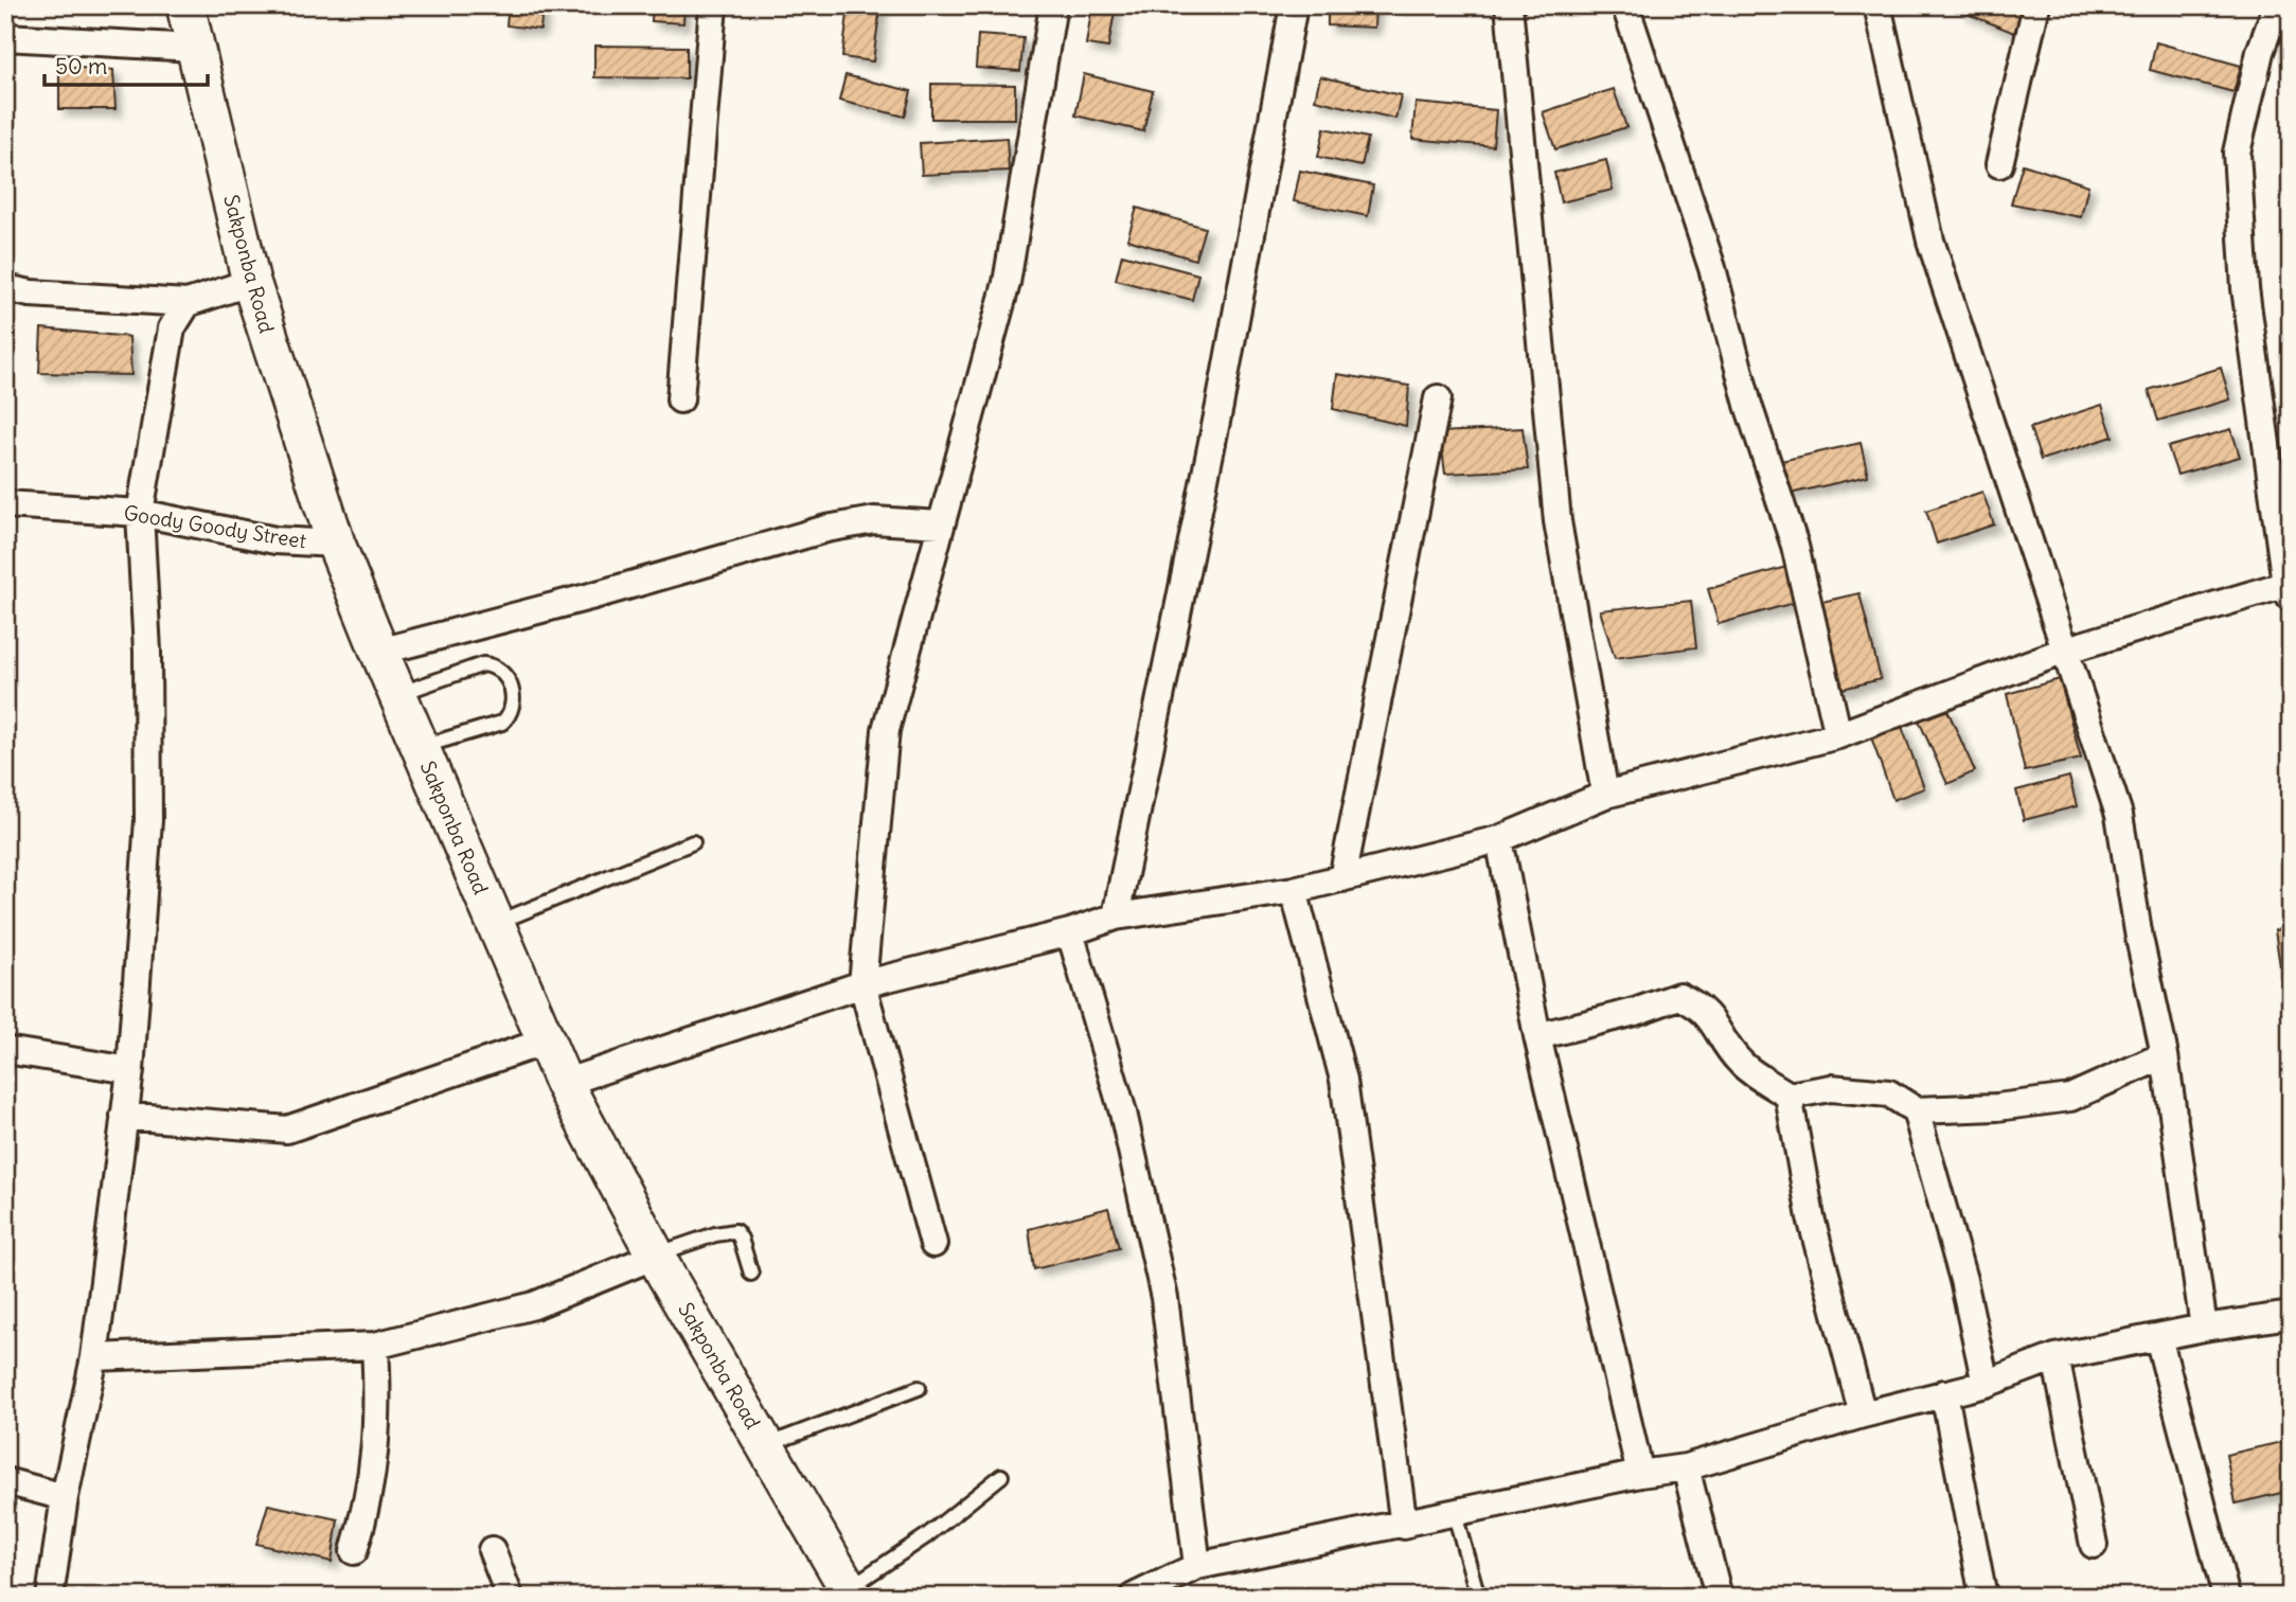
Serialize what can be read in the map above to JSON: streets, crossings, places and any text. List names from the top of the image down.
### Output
{
  "streets": {
    "main road": ["Sakponba Road"],
    "street": ["Goody Goody Street"]
  },
  "crossings": [
    ["Sakponba Road", "Goody Goody Street"]
  ],
  "scale_bar": "50 m"
}
